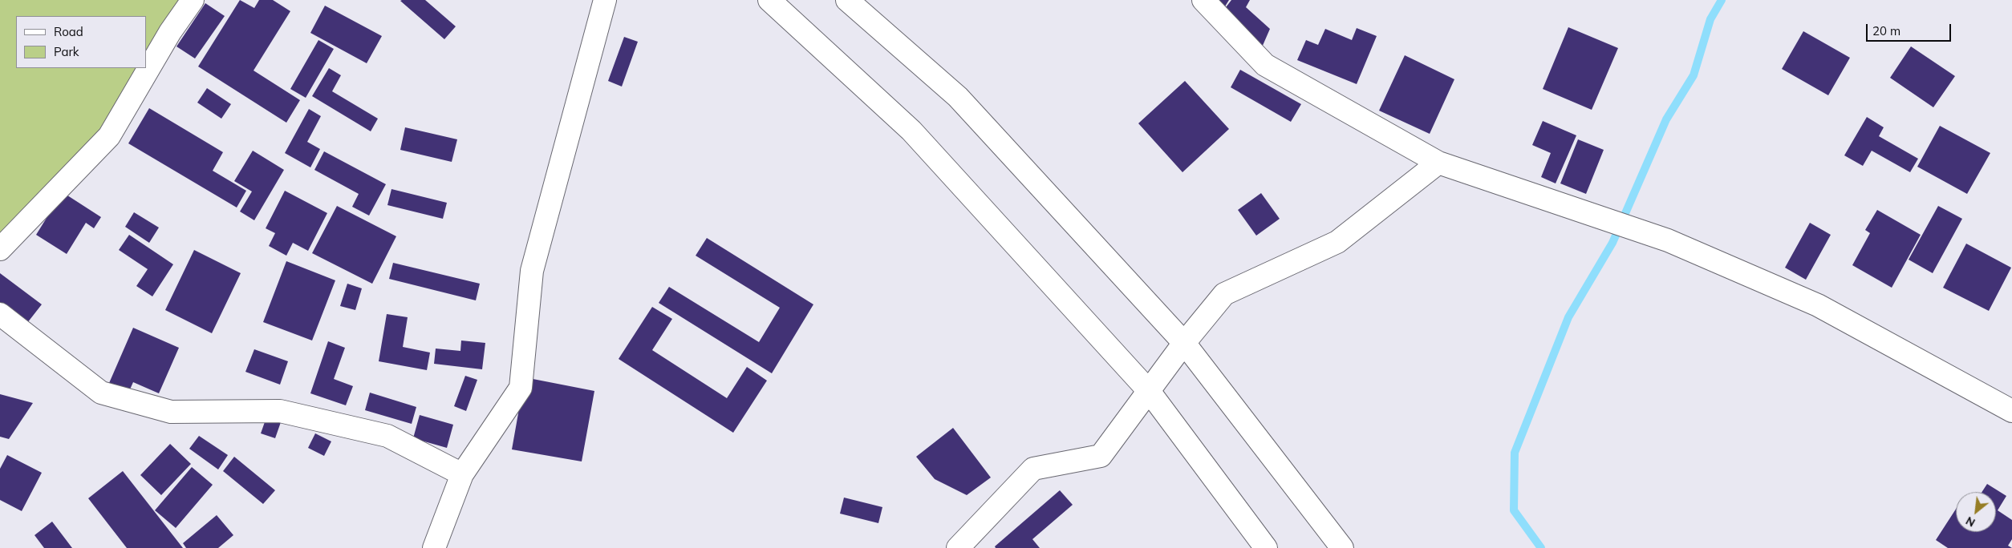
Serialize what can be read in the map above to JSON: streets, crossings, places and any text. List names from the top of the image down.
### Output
{
  "legend": ["Road", "Park"],
  "scale_bar": "20 m",
  "north": "bottom left"
}
